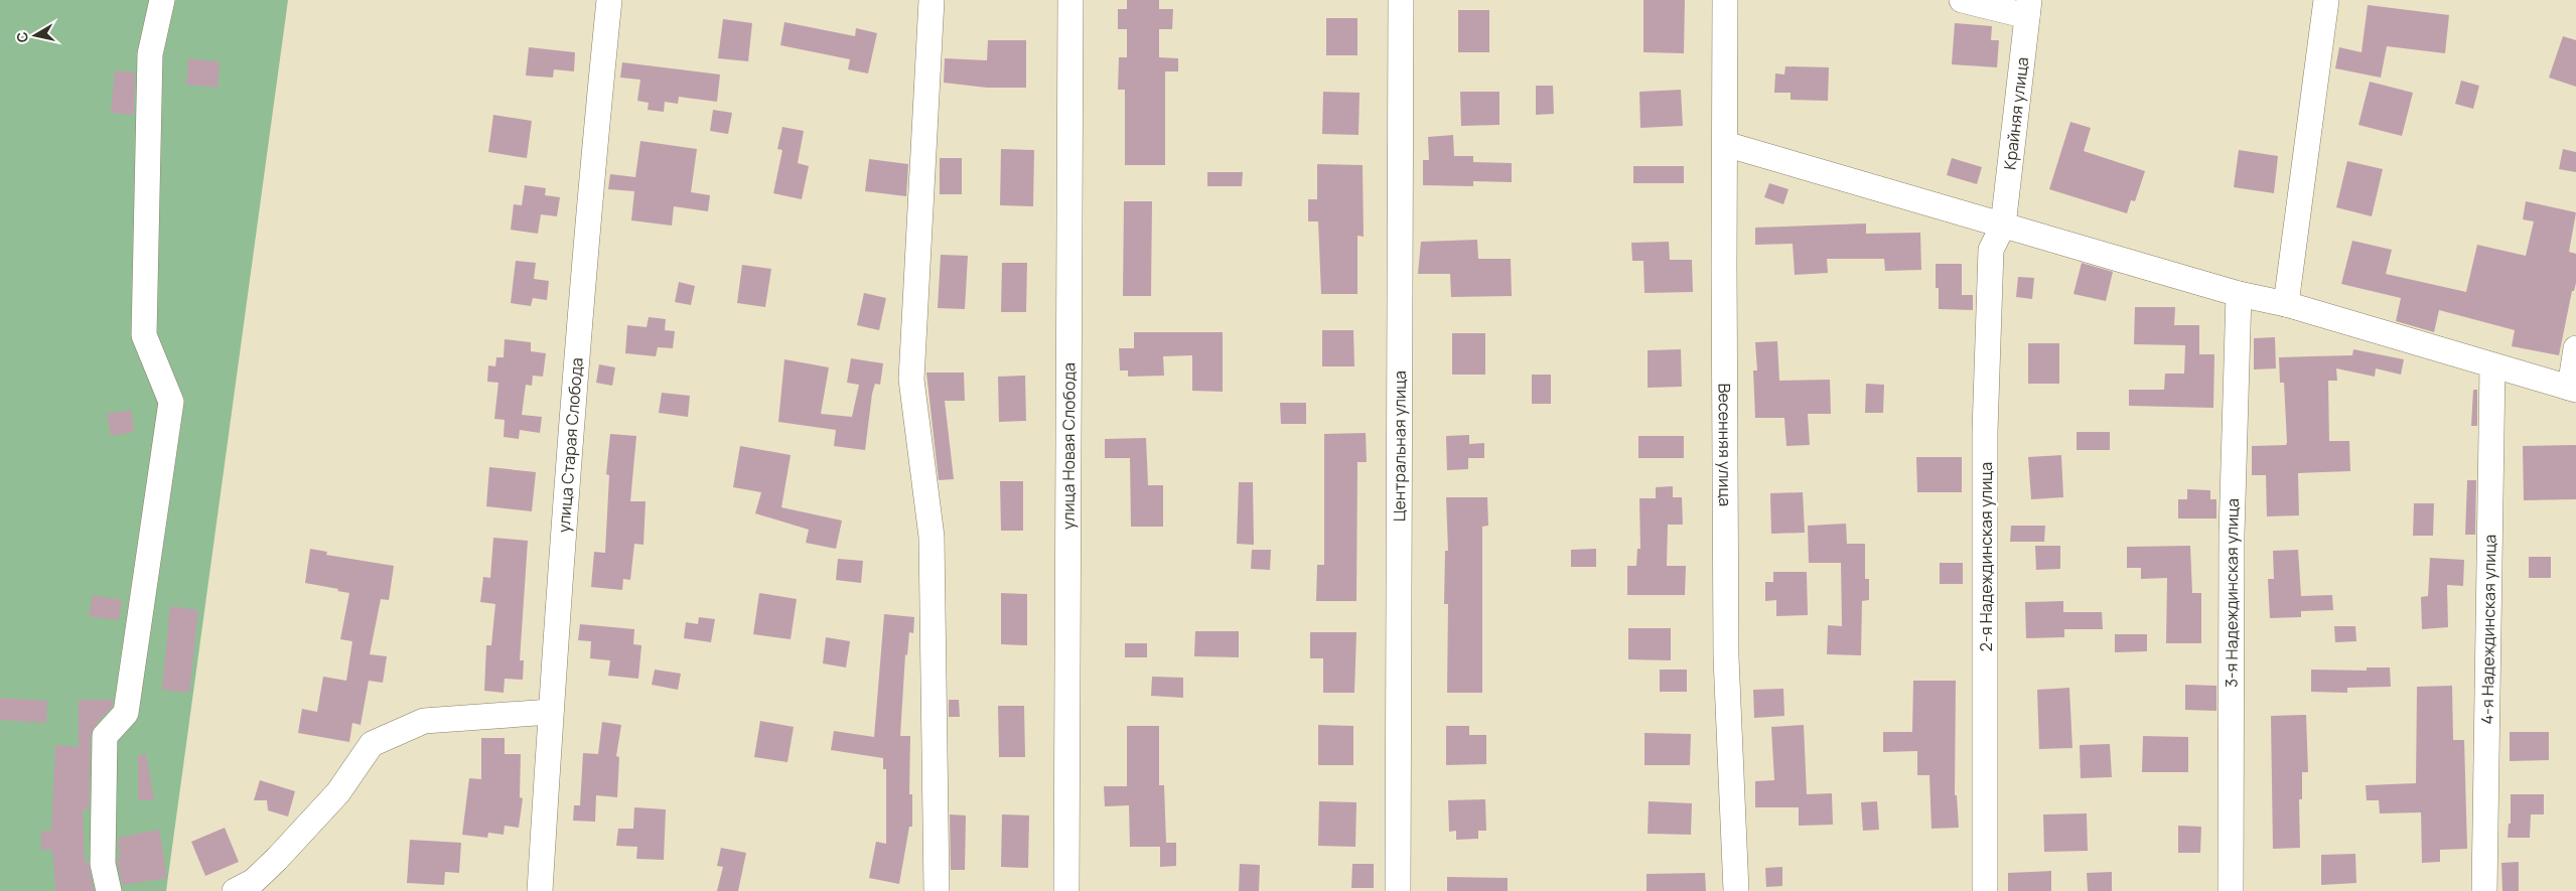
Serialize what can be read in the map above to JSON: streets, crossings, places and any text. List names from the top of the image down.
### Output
{
  "streets": {
    "street": [
      "Крайняя улица",
      "улица Старая Слобода",
      "Центральная улица",
      "улица Новая Слобода",
      "Весенняя улица",
      "2-я Надеждинская улица",
      "3-я Надеждинская улица",
      "4-я Надеждинская улица"
    ]
  },
  "crossings": [
    ["Крайняя улица", "2-я Надеждинская улица"]
  ],
  "north": "left"
}
